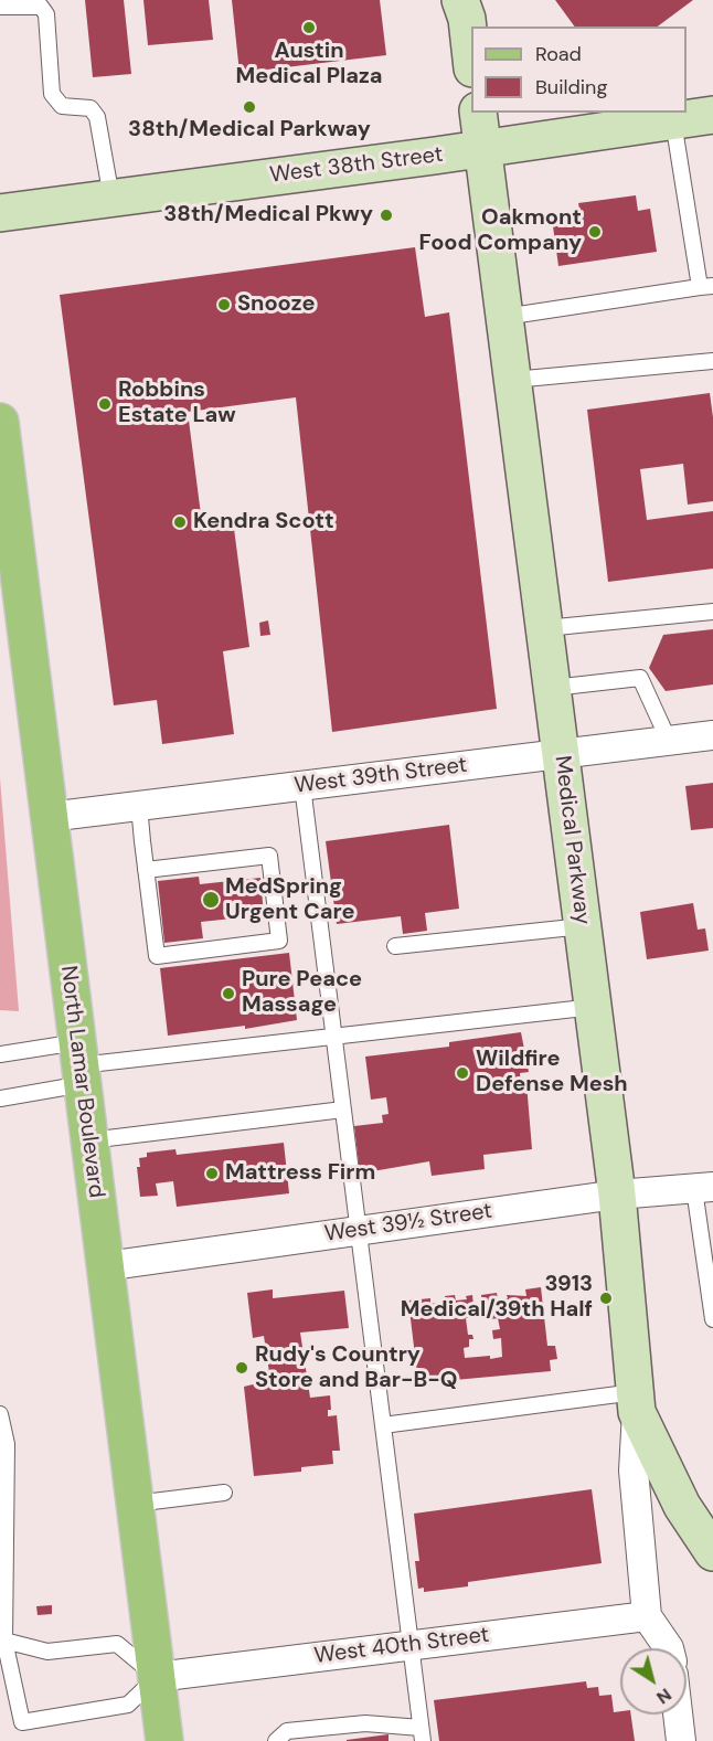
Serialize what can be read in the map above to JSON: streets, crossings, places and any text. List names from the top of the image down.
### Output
{
  "streets": {
    "main road": ["North Lamar Boulevard"],
    "street": [
      "West 38th Street",
      "West 39th Street",
      "Medical Parkway",
      "West 39½ Street",
      "West 40th Street"
    ]
  },
  "crossings": [
    ["West 38th Street", "Medical Parkway"],
    ["West 39th Street", "Medical Parkway"],
    ["West 39th Street", "North Lamar Boulevard"],
    ["Medical Parkway", "West 39½ Street"],
    ["North Lamar Boulevard", "West 39½ Street"],
    ["North Lamar Boulevard", "West 40th Street"]
  ],
  "places": [
    "Austin Medical Plaza",
    "38th/Medical Parkway",
    "38th/Medical Pkwy",
    "Oakmont Food Company",
    "Snooze",
    "Robbins Estate Law",
    "Kendra Scott",
    "MedSpring Urgent Care",
    "Pure Peace Massage",
    "Wildfire Defense Mesh",
    "Mattress Firm",
    "3913 Medical/39th Half",
    "Rudy's Country Store and Bar-B-Q"
  ],
  "legend": ["Road", "Building"],
  "north": "bottom right"
}
